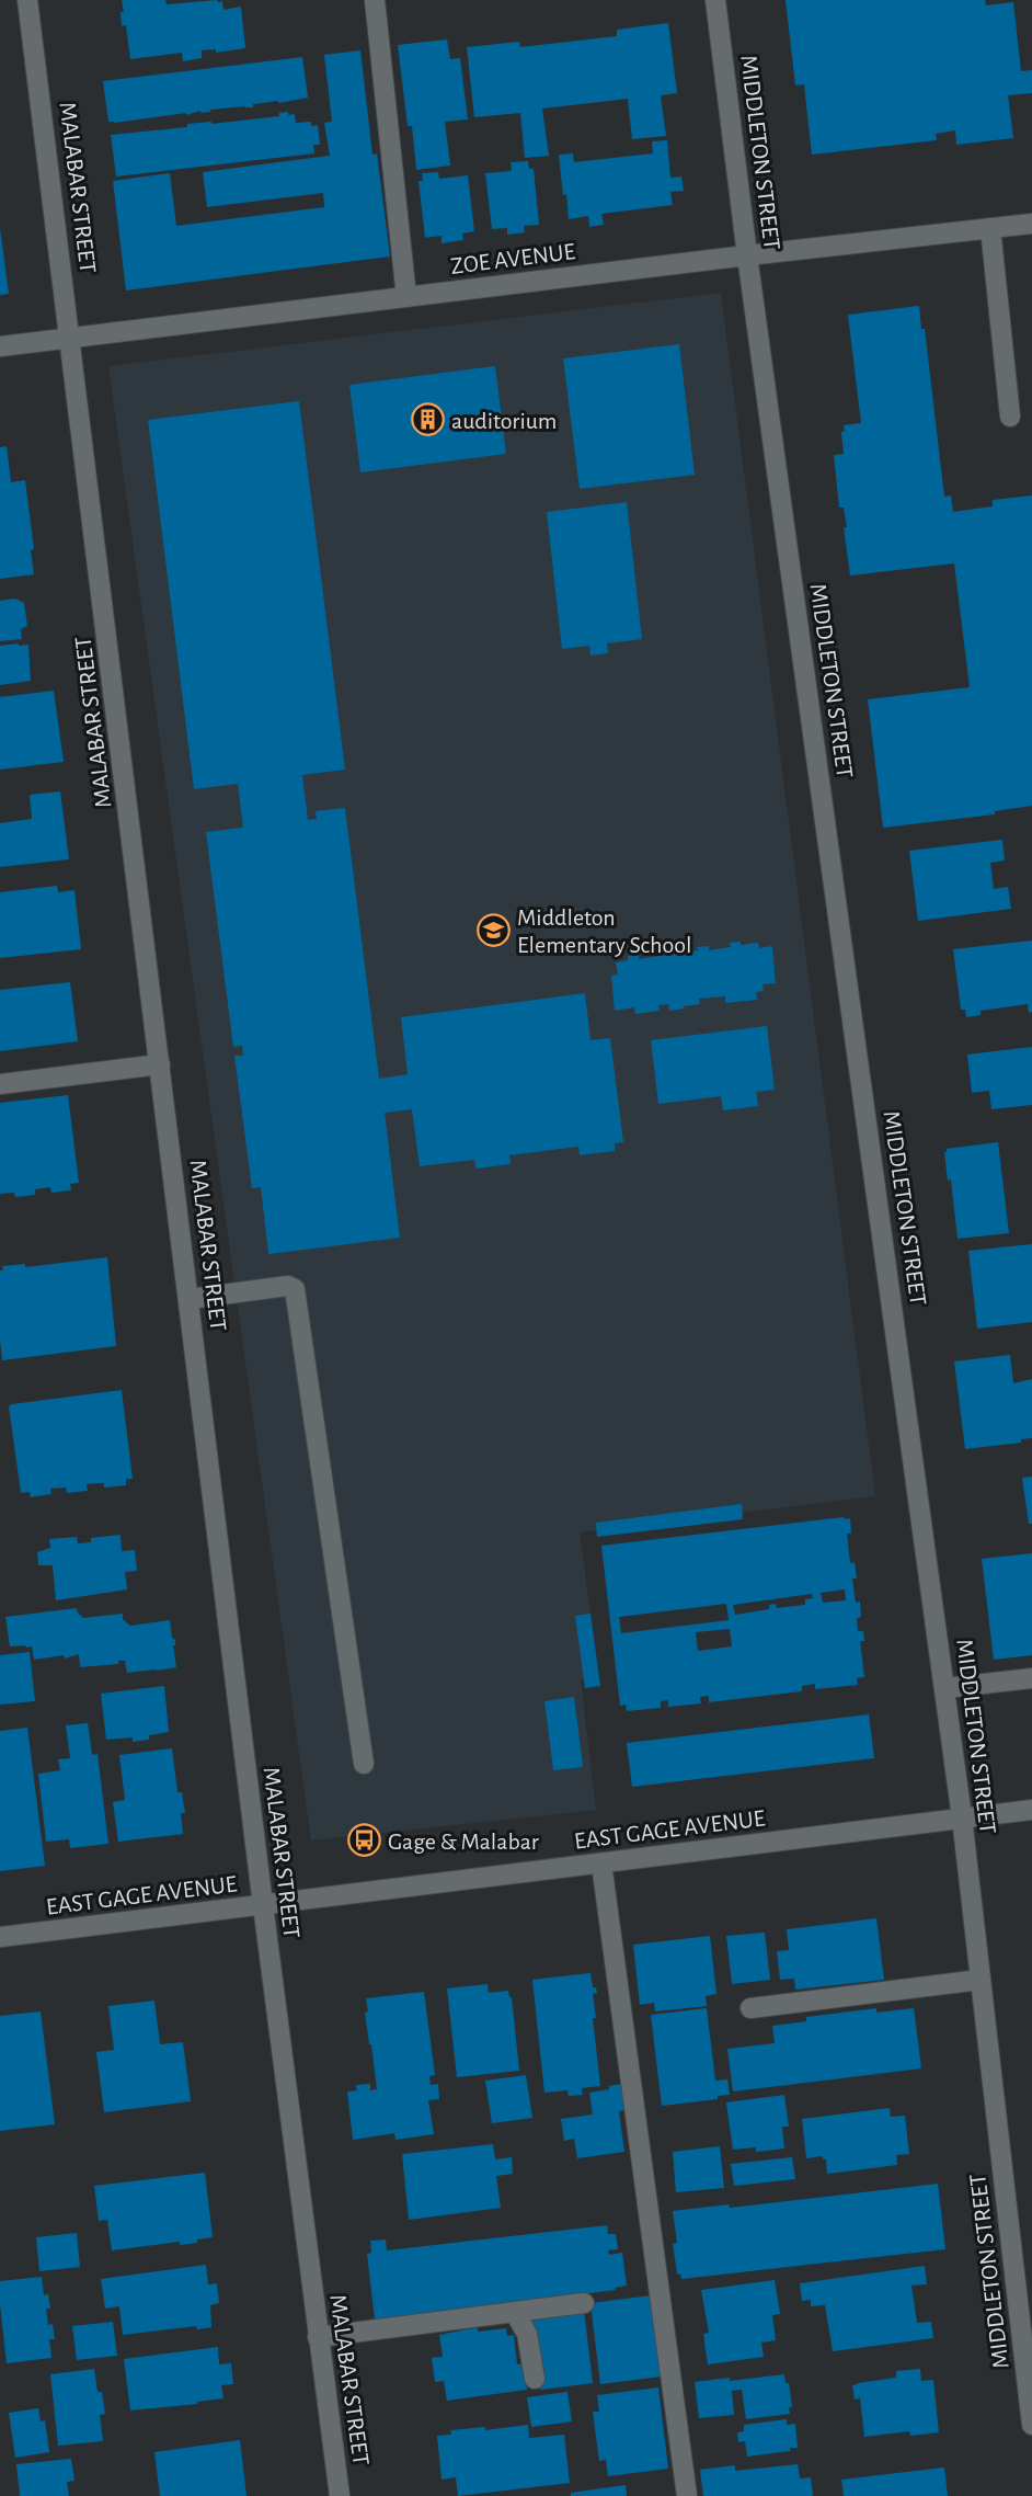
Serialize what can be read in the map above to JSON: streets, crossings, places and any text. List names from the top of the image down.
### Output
{
  "streets": {
    "street": [
      "MIDDLETON STREET",
      "MALABAR STREET",
      "ZOE AVENUE",
      "EAST GAGE AVENUE"
    ]
  },
  "crossings": [
    ["MIDDLETON STREET", "ZOE AVENUE"],
    ["MIDDLETON STREET", "EAST GAGE AVENUE"],
    ["MALABAR STREET", "ZOE AVENUE"],
    ["MALABAR STREET", "EAST GAGE AVENUE"]
  ],
  "places": {
    "building": ["auditorium"],
    "school or university": ["Middleton Elementary School"],
    "bus stop": ["Gage & Malabar"]
  }
}
